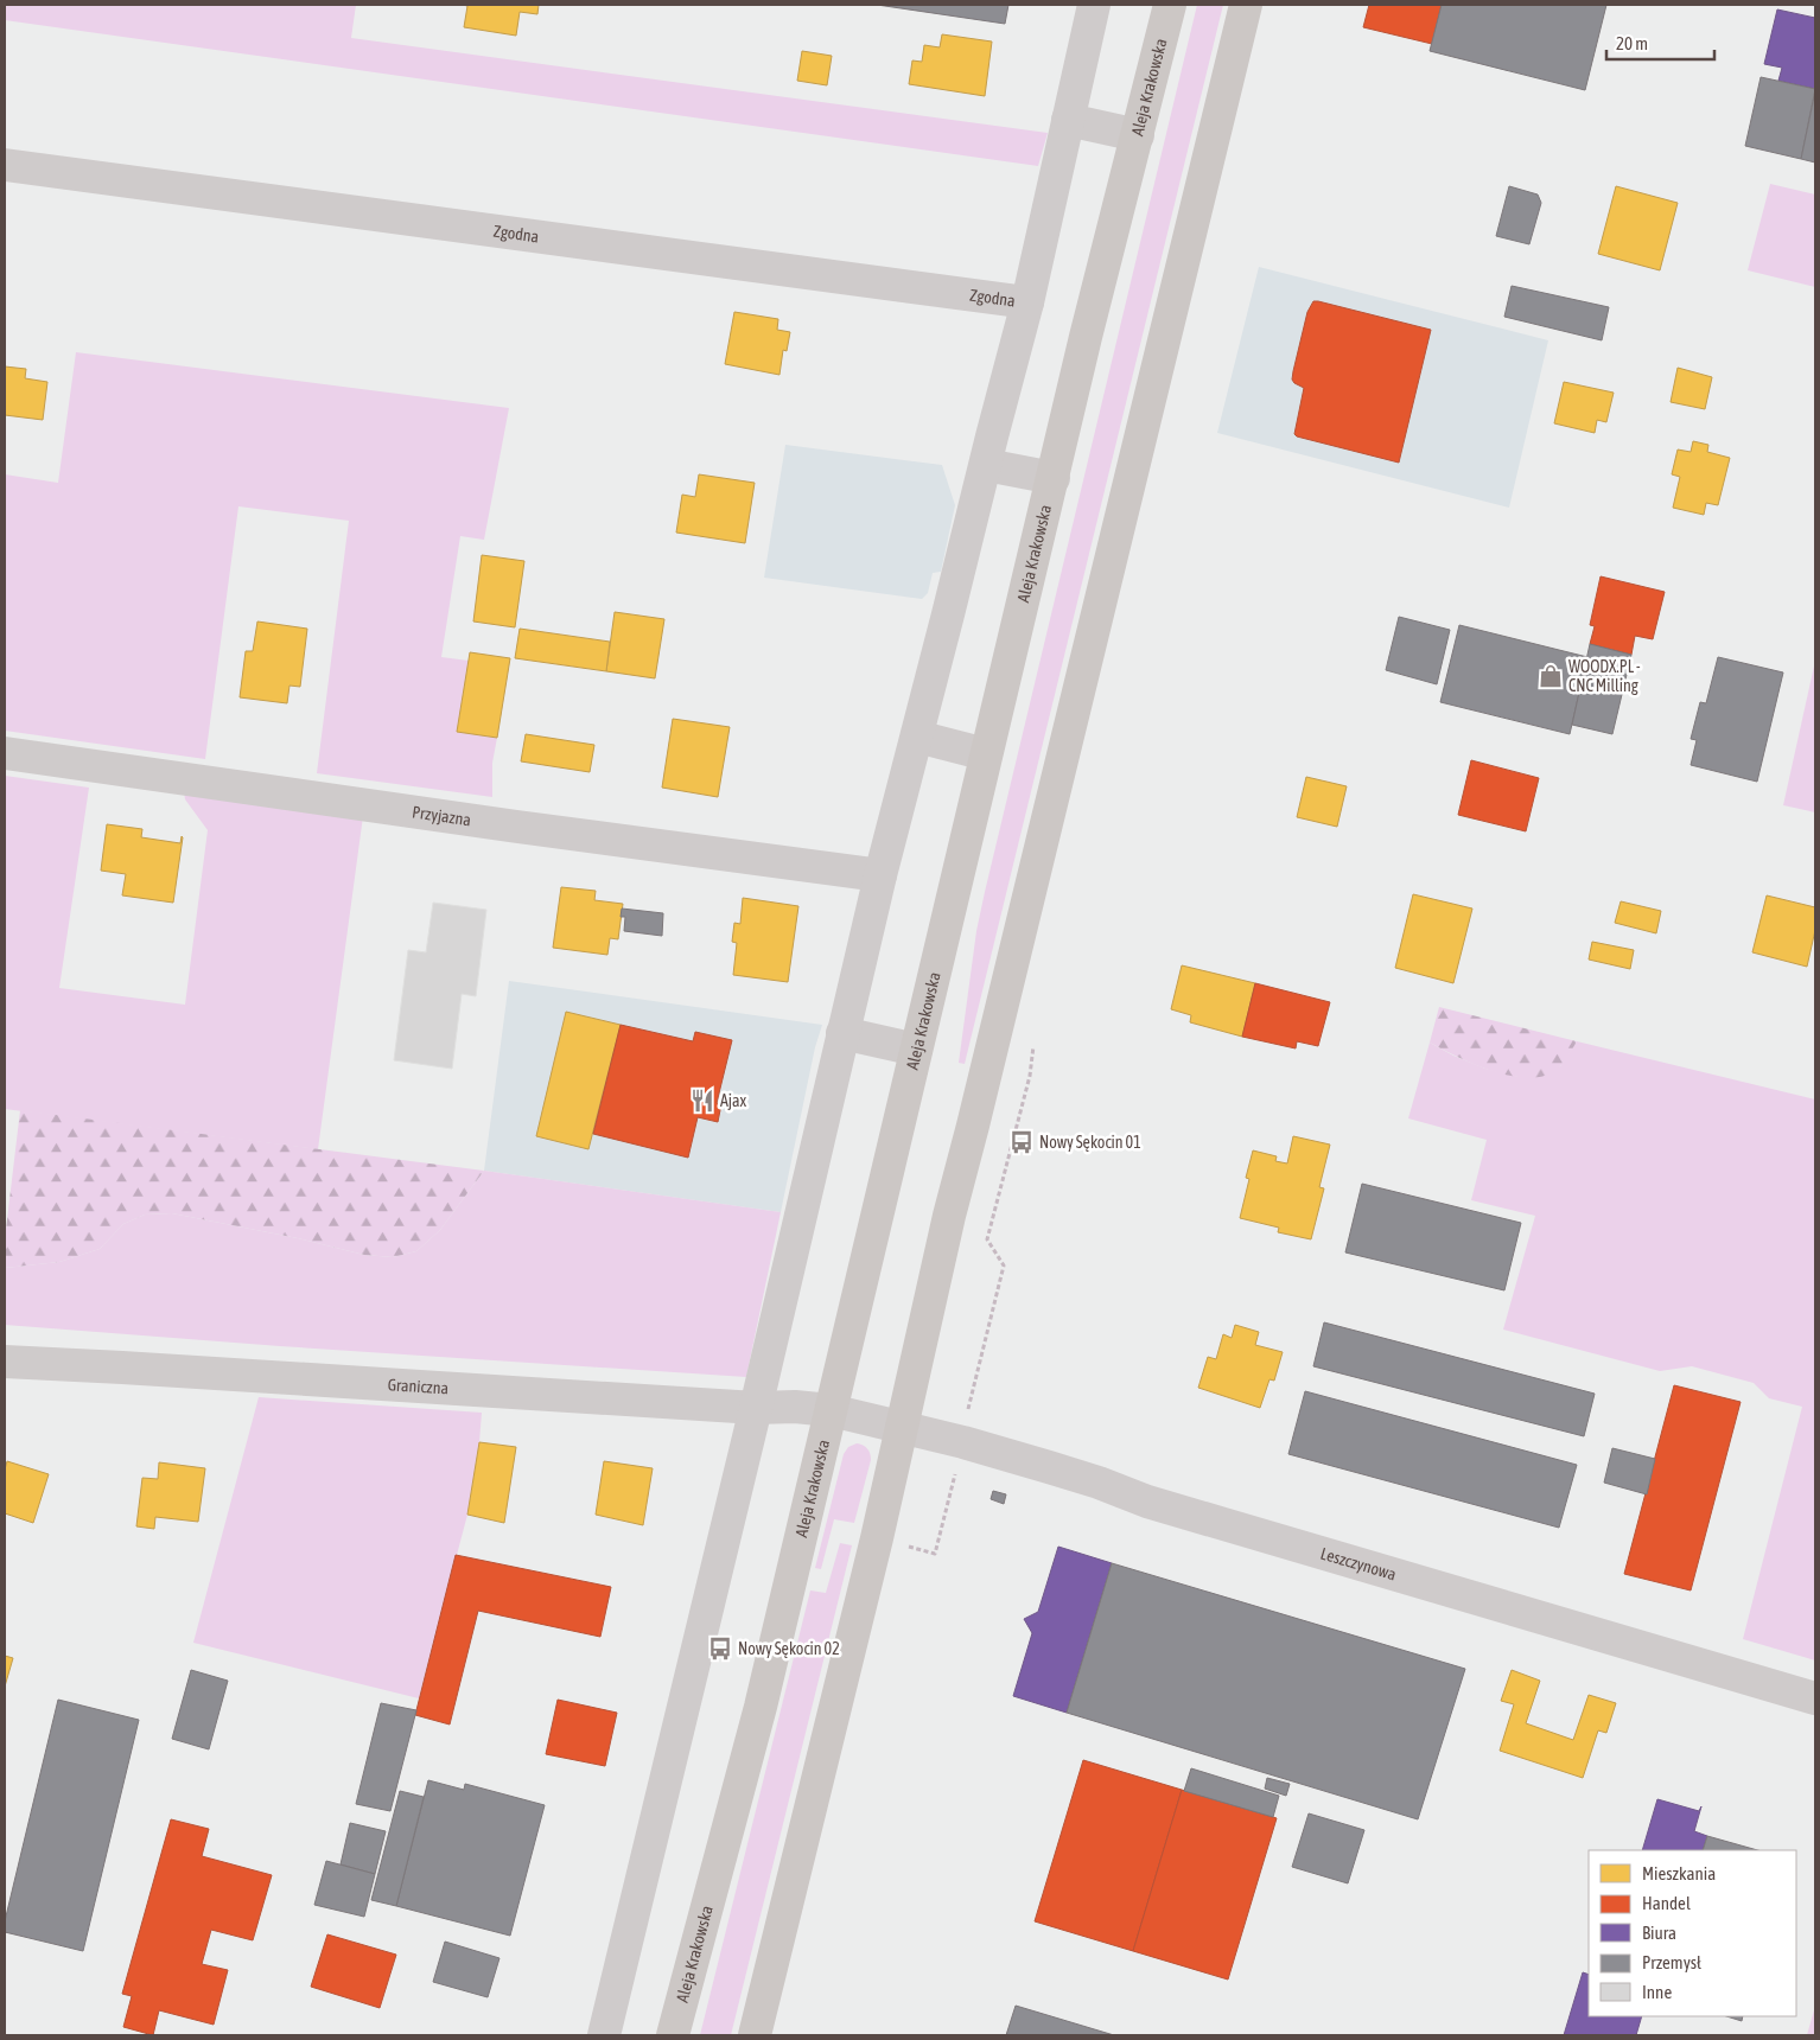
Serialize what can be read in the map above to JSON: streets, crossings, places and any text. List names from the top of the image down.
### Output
{
  "streets": {
    "main road": ["Aleja Krakowska"],
    "street": [
      "Zgodna",
      "Przyjazna",
      "Graniczna",
      "Leszczynowa"
    ]
  },
  "crossings": [
    ["Aleja Krakowska", "Graniczna"],
    ["Aleja Krakowska", "Leszczynowa"],
    ["Graniczna", "Leszczynowa"]
  ],
  "places": {
    "shop": ["WOODX.PL - CNC Milling"],
    "restaurant": ["Ajax"],
    "bus stop": ["Nowy Sękocin 01", "Nowy Sękocin 02"]
  },
  "legend": [
    "Mieszkania",
    "Handel",
    "Biura",
    "Przemysł",
    "Inne"
  ],
  "scale_bar": "20 m"
}
